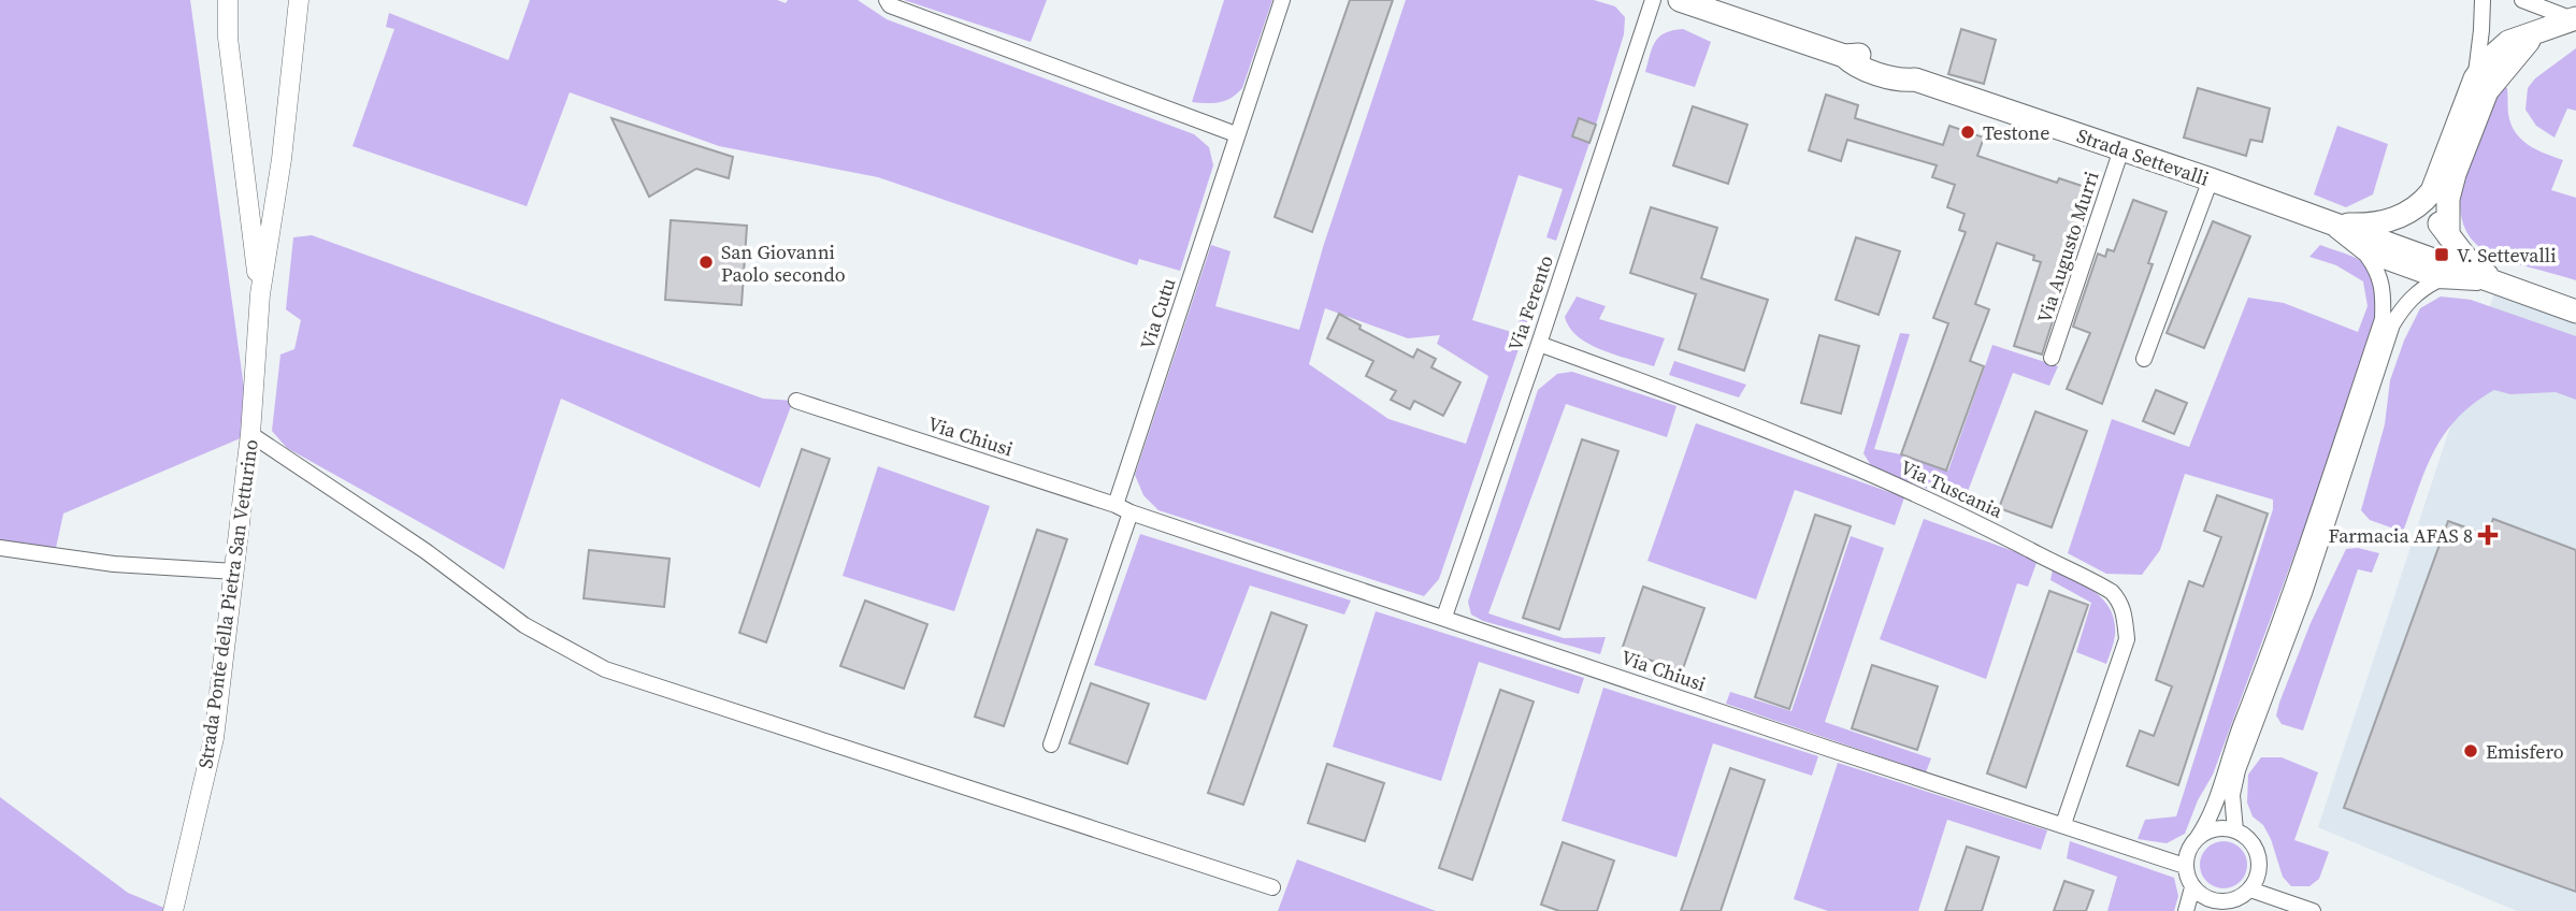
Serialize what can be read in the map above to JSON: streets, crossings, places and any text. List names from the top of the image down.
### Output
{
  "streets": {
    "main road": ["Strada Settevalli"],
    "street": [
      "Via Augusto Murri",
      "Via Ferento",
      "Via Cutu",
      "Via Chiusi",
      "Via Tuscania",
      "Strada Ponte della Pietra San Vetturino"
    ]
  },
  "crossings": [
    ["Strada Settevalli", "Via Augusto Murri"],
    ["Via Ferento", "Via Chiusi"],
    ["Via Ferento", "Via Tuscania"],
    ["Via Cutu", "Via Chiusi"],
    ["Via Chiusi", "Via Tuscania"]
  ],
  "places": {
    "other": ["Testone", "San Giovanni Paolo secondo", "Emisfero"],
    "transit": ["V. Settevalli"],
    "health": ["Farmacia AFAS 8"]
  }
}
